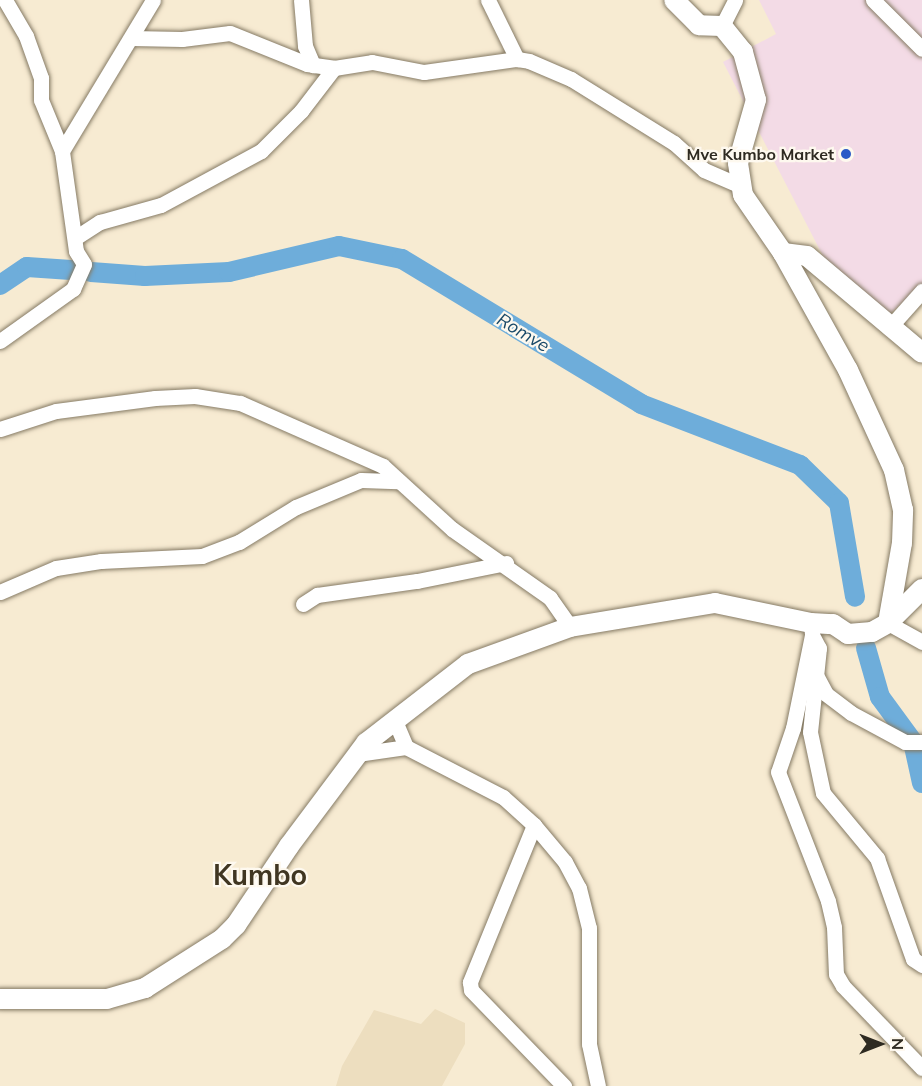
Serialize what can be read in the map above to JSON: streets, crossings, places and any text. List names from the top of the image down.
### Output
{
  "districts": ["Kumbo"],
  "water": ["Romve"],
  "places": ["Mve Kumbo Market"],
  "north": "right"
}
